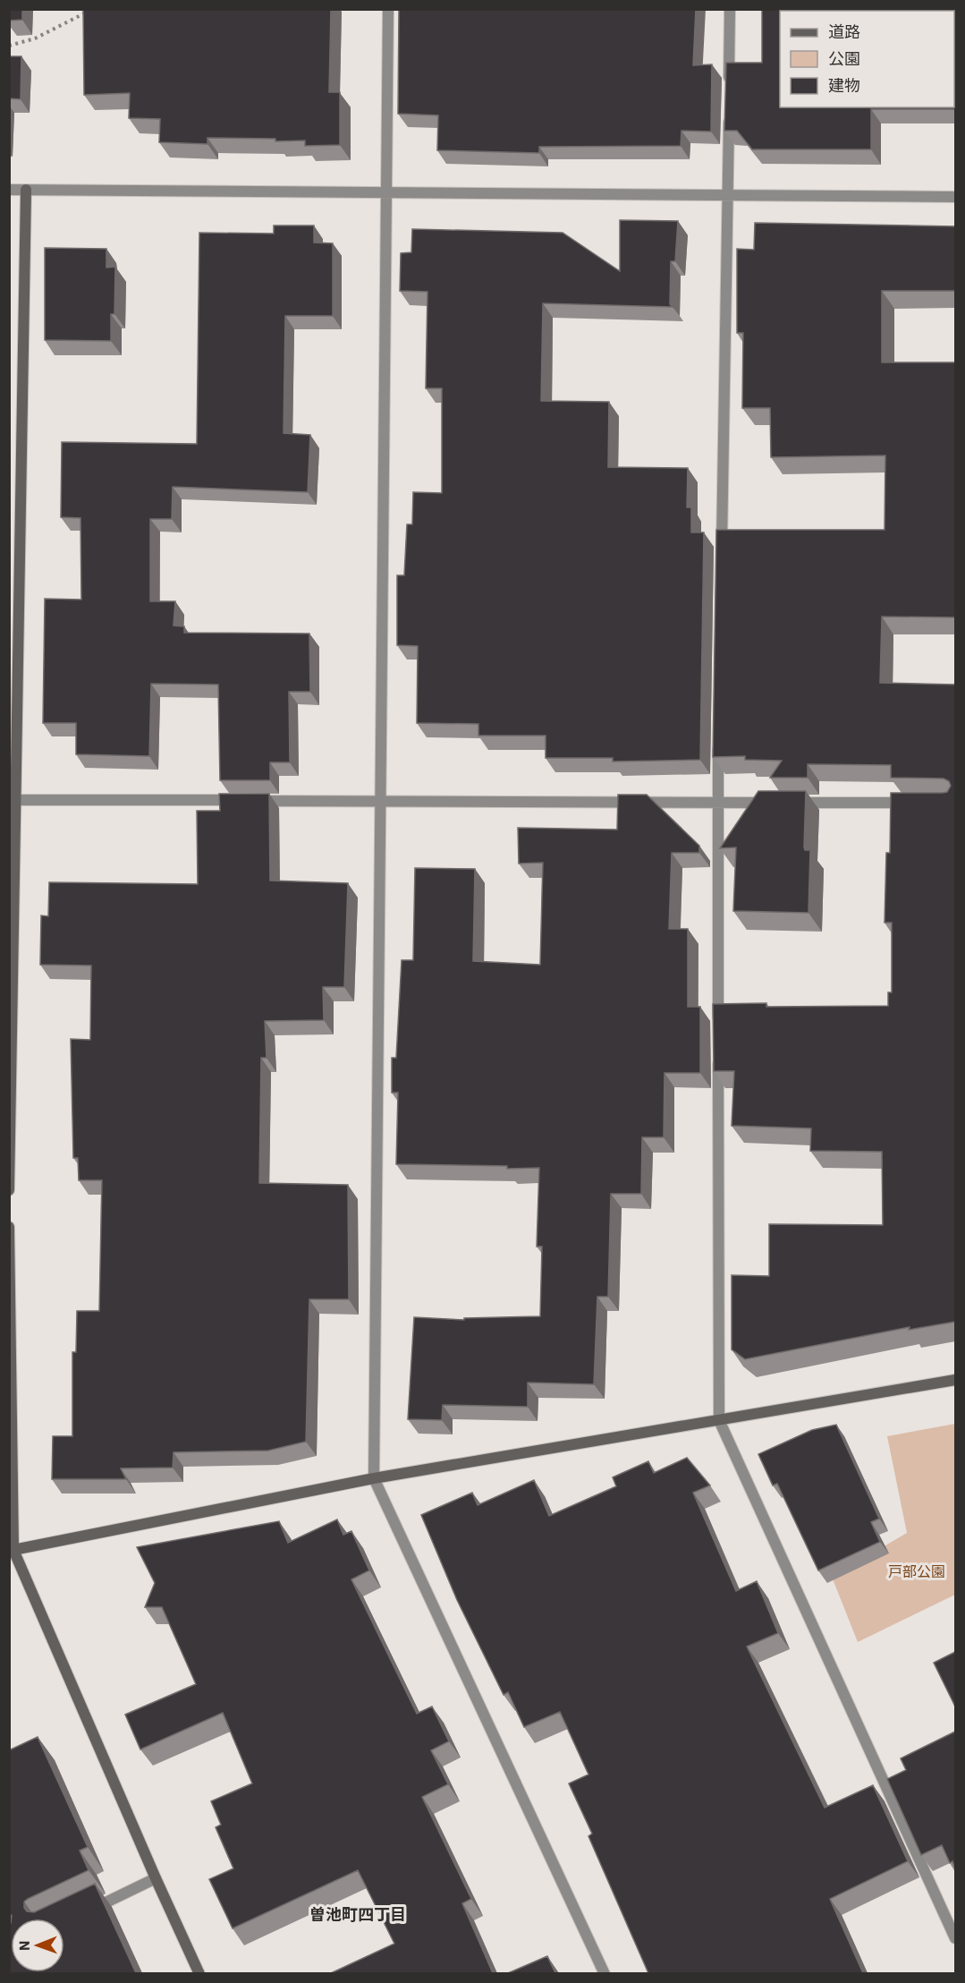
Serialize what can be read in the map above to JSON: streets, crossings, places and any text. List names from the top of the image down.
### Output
{
  "districts": ["曽池町四丁目"],
  "parks": ["戸部公園"],
  "legend": ["道路", "公園", "建物"],
  "north": "left"
}
